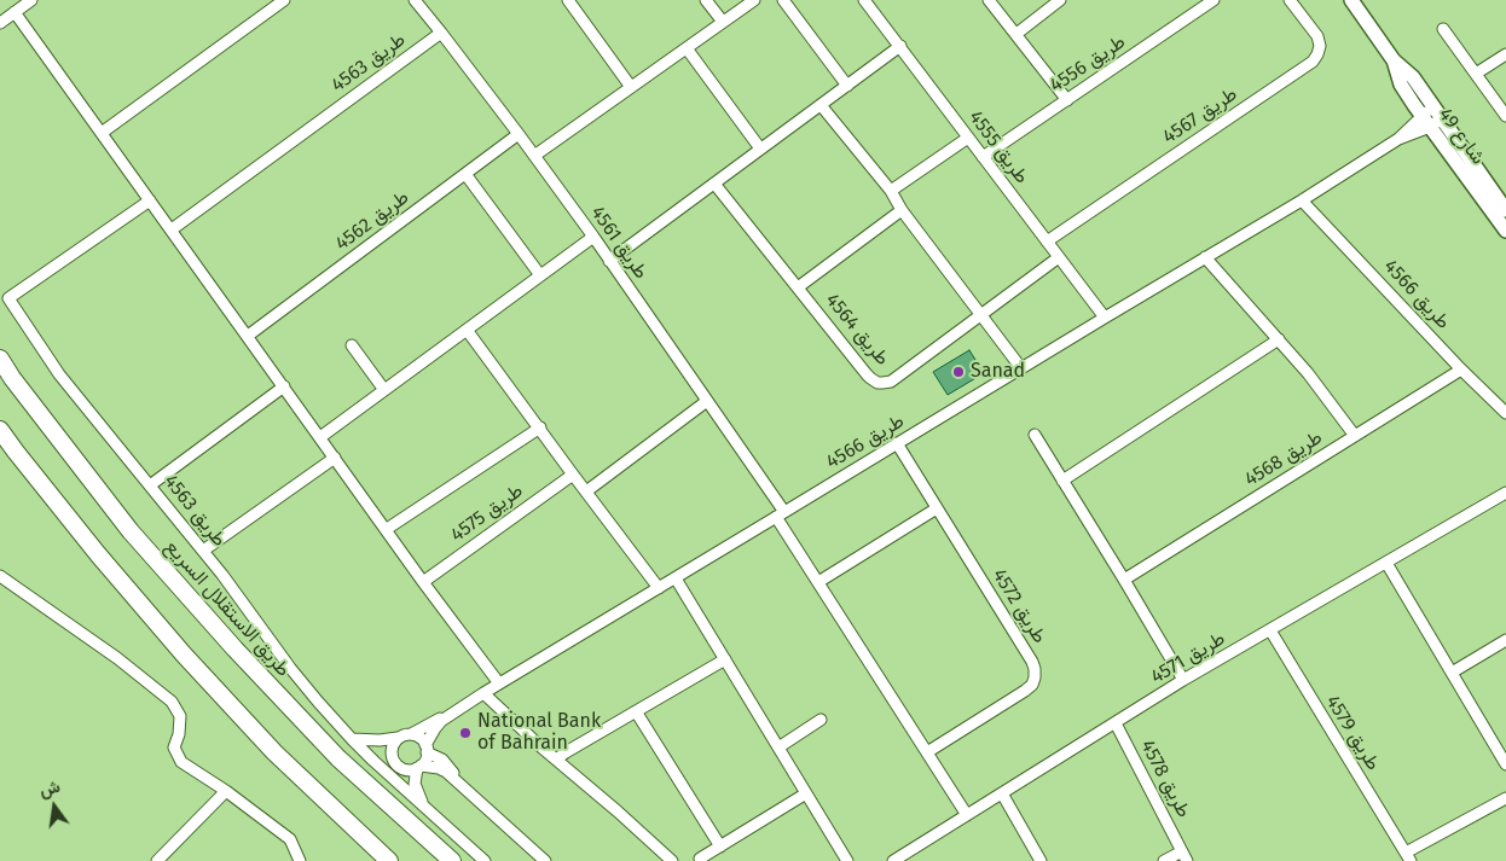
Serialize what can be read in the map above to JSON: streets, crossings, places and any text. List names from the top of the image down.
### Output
{
  "streets": {
    "main road": ["طريق الاستقلال السريع"],
    "street": [
      "طريق 4563",
      "طريق 4556",
      "طريق 4567",
      "شارع 49",
      "طريق 4555",
      "طريق 4562",
      "طريق 4561",
      "طريق 4566",
      "طريق 4564",
      "طريق 4568",
      "طريق 4575",
      "طريق 4572",
      "طريق 4571",
      "طريق 4579",
      "طريق 4578"
    ]
  },
  "crossings": [
    ["طريق 4563", "طريق 4561"],
    ["طريق 4556", "طريق 4555"],
    ["طريق 4567", "طريق 4555"],
    ["شارع 49", "طريق 4566"],
    ["طريق 4555", "طريق 4566"],
    ["طريق 4555", "طريق 4564"],
    ["طريق 4562", "طريق 4561"],
    ["طريق 4561", "طريق 4566"],
    ["طريق 4566", "طريق 4568"],
    ["طريق 4566", "طريق 4572"],
    ["طريق 4571", "طريق 4579"],
    ["طريق 4571", "طريق 4578"]
  ],
  "places": ["Sanad", "National Bank of Bahrain"],
  "north": "top"
}
